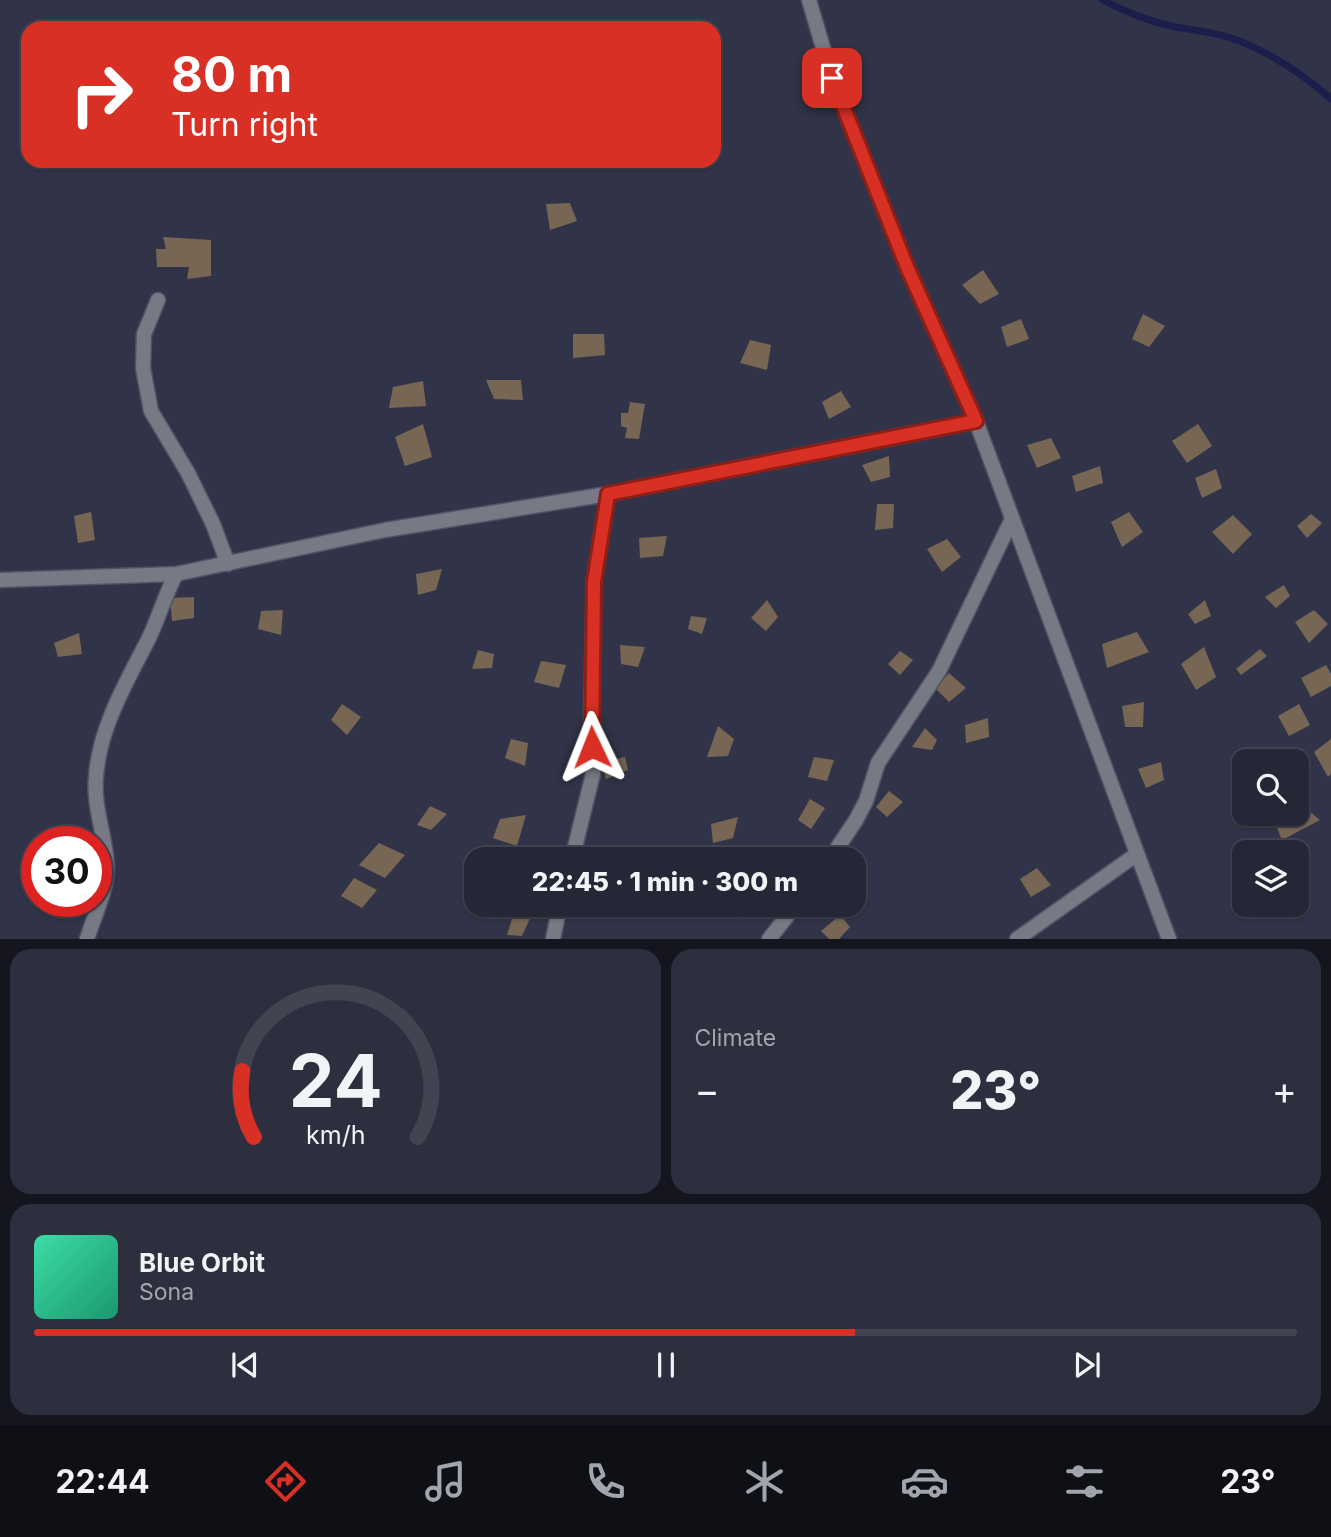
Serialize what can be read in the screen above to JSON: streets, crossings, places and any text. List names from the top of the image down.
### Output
{
  "page": {
    "turn": ["80 m", "Turn right"],
    "limit": "30",
    "trip": "22:45 · 1 min · 300 m",
    "tile": "Climate",
    "heat": ["−", "23°", "+"],
    "song": ["Blue Orbit", "Sona"],
    "tabs": ["22:44", "23°"],
    "gauge": ["24", "km/h"]
  }
}
